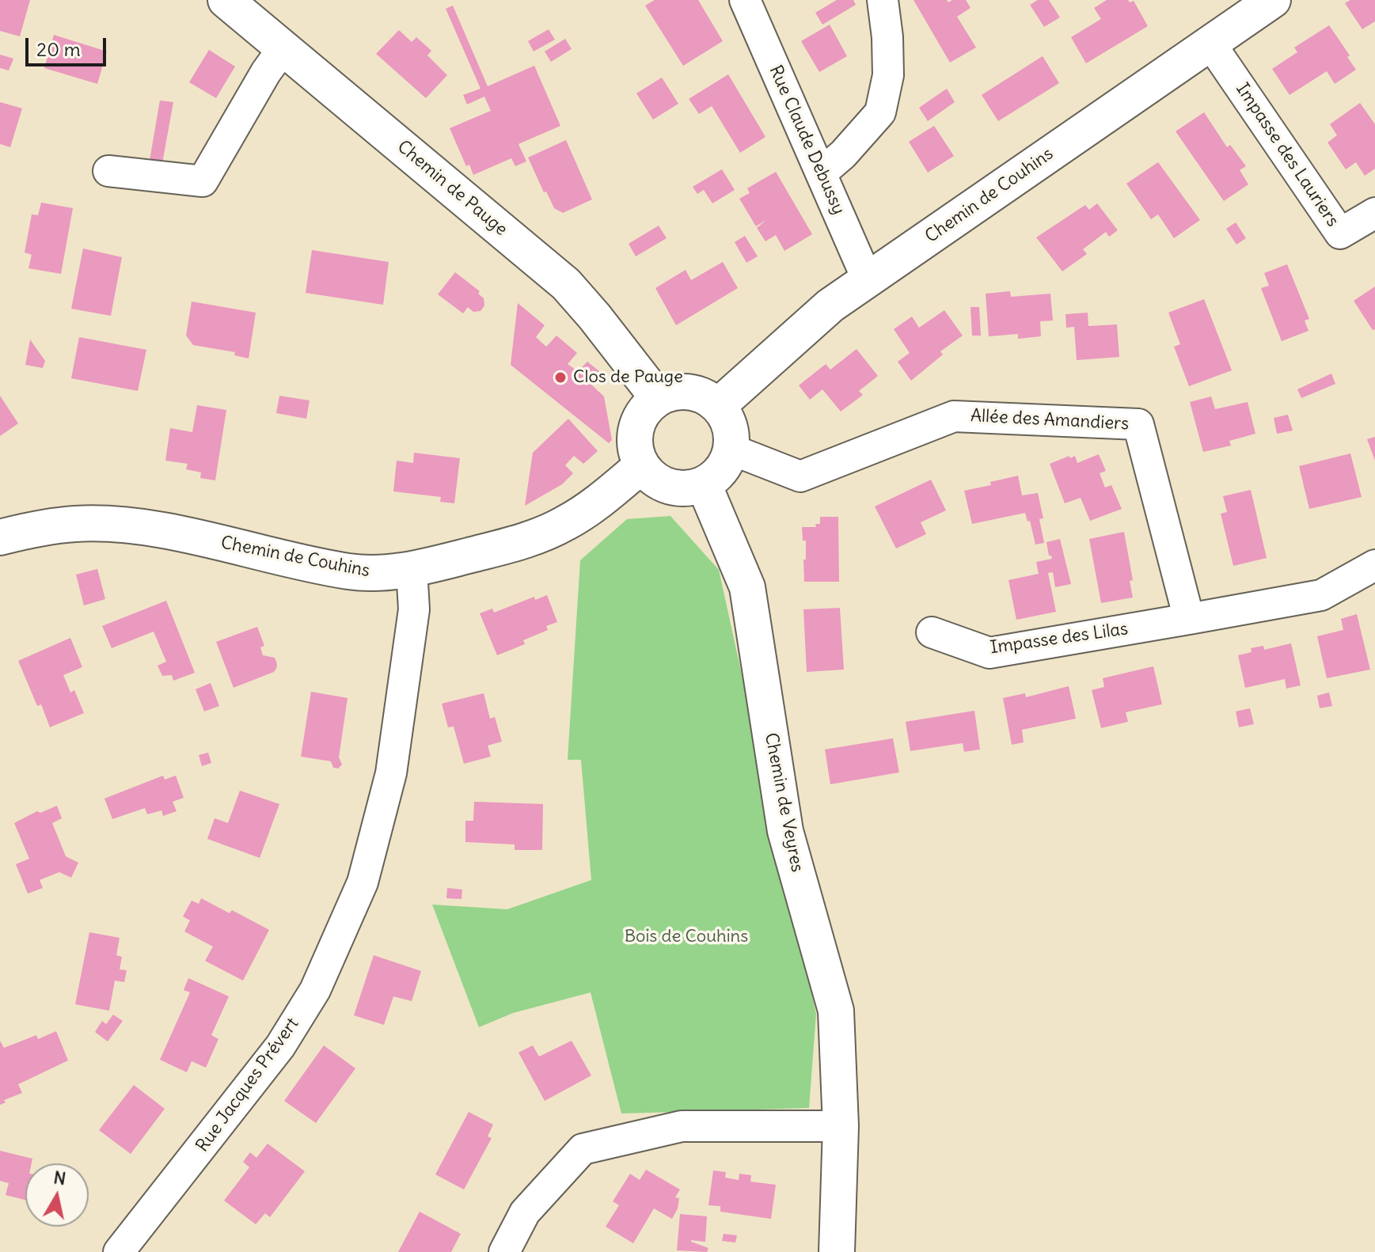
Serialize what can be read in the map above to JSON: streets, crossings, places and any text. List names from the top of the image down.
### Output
{
  "streets": {
    "street": [
      "Rue Claude Debussy",
      "Impasse des Lauriers",
      "Chemin de Pauge",
      "Chemin de Couhins",
      "Allée des Amandiers",
      "Impasse des Lilas",
      "Chemin de Veyres",
      "Rue Jacques Prévert"
    ]
  },
  "crossings": [
    ["Rue Claude Debussy", "Chemin de Couhins"],
    ["Impasse des Lauriers", "Chemin de Couhins"],
    ["Chemin de Pauge", "Chemin de Couhins"],
    ["Chemin de Pauge", "Allée des Amandiers"],
    ["Chemin de Pauge", "Chemin de Veyres"],
    ["Chemin de Couhins", "Allée des Amandiers"],
    ["Chemin de Couhins", "Chemin de Veyres"],
    ["Chemin de Couhins", "Rue Jacques Prévert"],
    ["Allée des Amandiers", "Impasse des Lilas"],
    ["Allée des Amandiers", "Chemin de Veyres"]
  ],
  "parks": ["Bois de Couhins"],
  "places": ["Clos de Pauge"],
  "scale_bar": "20 m",
  "north": "top"
}
